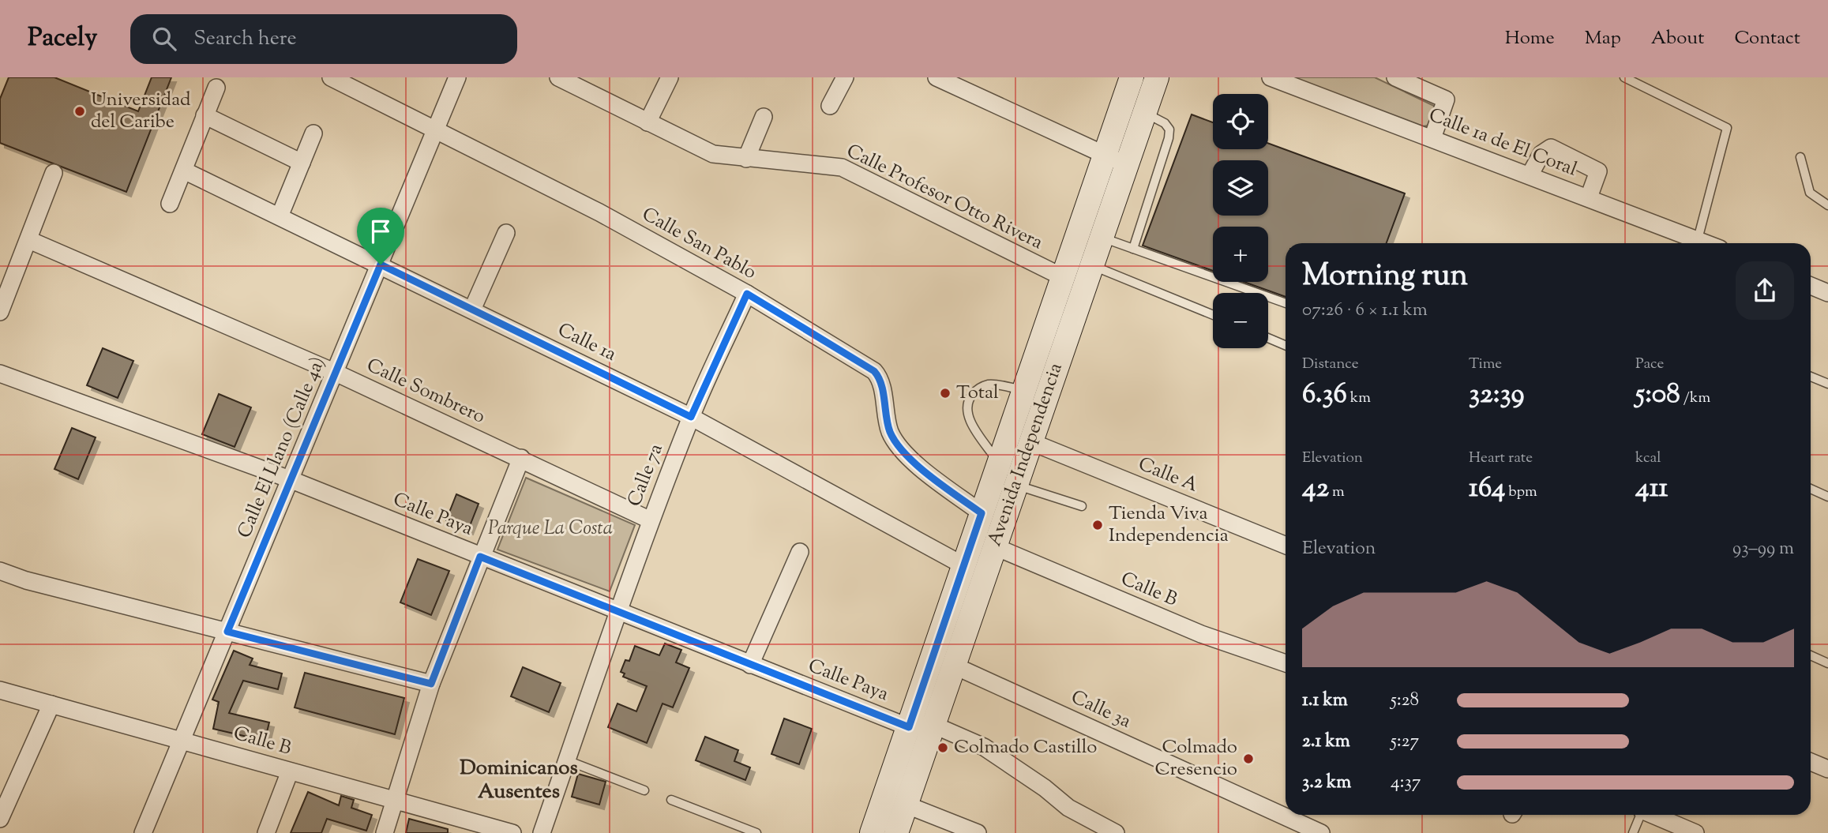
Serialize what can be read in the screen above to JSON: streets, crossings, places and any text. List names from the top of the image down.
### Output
{
  "streets": {
    "main road": ["Avenida Independencia"],
    "street": [
      "Calle 1a de El Coral",
      "Calle Profesor Otto Rivera",
      "Calle San Pablo",
      "Calle 1a",
      "Calle Sombrero",
      "Calle El Llano (Calle 4a)",
      "Calle 7a",
      "Calle A",
      "Calle Paya",
      "Calle B",
      "Calle 3a"
    ]
  },
  "crossings": [
    ["Calle Profesor Otto Rivera", "Avenida Independencia"],
    ["Calle San Pablo", "Calle El Llano (Calle 4a)"],
    ["Calle San Pablo", "Avenida Independencia"],
    ["Calle San Pablo", "Calle 7a"],
    ["Calle 1a", "Calle El Llano (Calle 4a)"],
    ["Calle 1a", "Avenida Independencia"],
    ["Calle 1a", "Calle 7a"],
    ["Calle Sombrero", "Calle El Llano (Calle 4a)"],
    ["Calle Sombrero", "Calle 7a"],
    ["Calle El Llano (Calle 4a)", "Calle Paya"],
    ["Calle El Llano (Calle 4a)", "Calle B"],
    ["Avenida Independencia", "Calle A"],
    ["Avenida Independencia", "Calle Paya"],
    ["Avenida Independencia", "Calle B"],
    ["Avenida Independencia", "Calle 3a"],
    ["Calle 7a", "Calle Paya"]
  ],
  "districts": ["Dominicanos Ausentes"],
  "parks": ["Parque La Costa"],
  "places": [
    "Universidad del Caribe",
    "Total",
    "Tienda Viva Independencia",
    "Colmado Castillo",
    "Colmado Cresencio"
  ],
  "page": {
    "header": "Pacely",
    "search": "Search here",
    "nav": [
      "Home",
      "Map",
      "About",
      "Contact"
    ],
    "map_buttons": ["+", "−"],
    "heading": ["Morning run", "07:26 · 6 × 1.1 km"],
    "stats": [
      ["Distance", "6.36 km"],
      ["Time", "32:39"],
      ["Pace", "5:08 /km"],
      ["Elevation", "42 m"],
      ["Heart rate", "164 bpm"],
      ["kcal", "411"]
    ],
    "chart": ["Elevation", "93–99 m"],
    "list": [
      {
        "name": "1.1 km",
        "note": "5:28"
      },
      {
        "name": "2.1 km",
        "note": "5:27"
      },
      {
        "name": "3.2 km",
        "note": "4:37"
      }
    ]
  }
}
